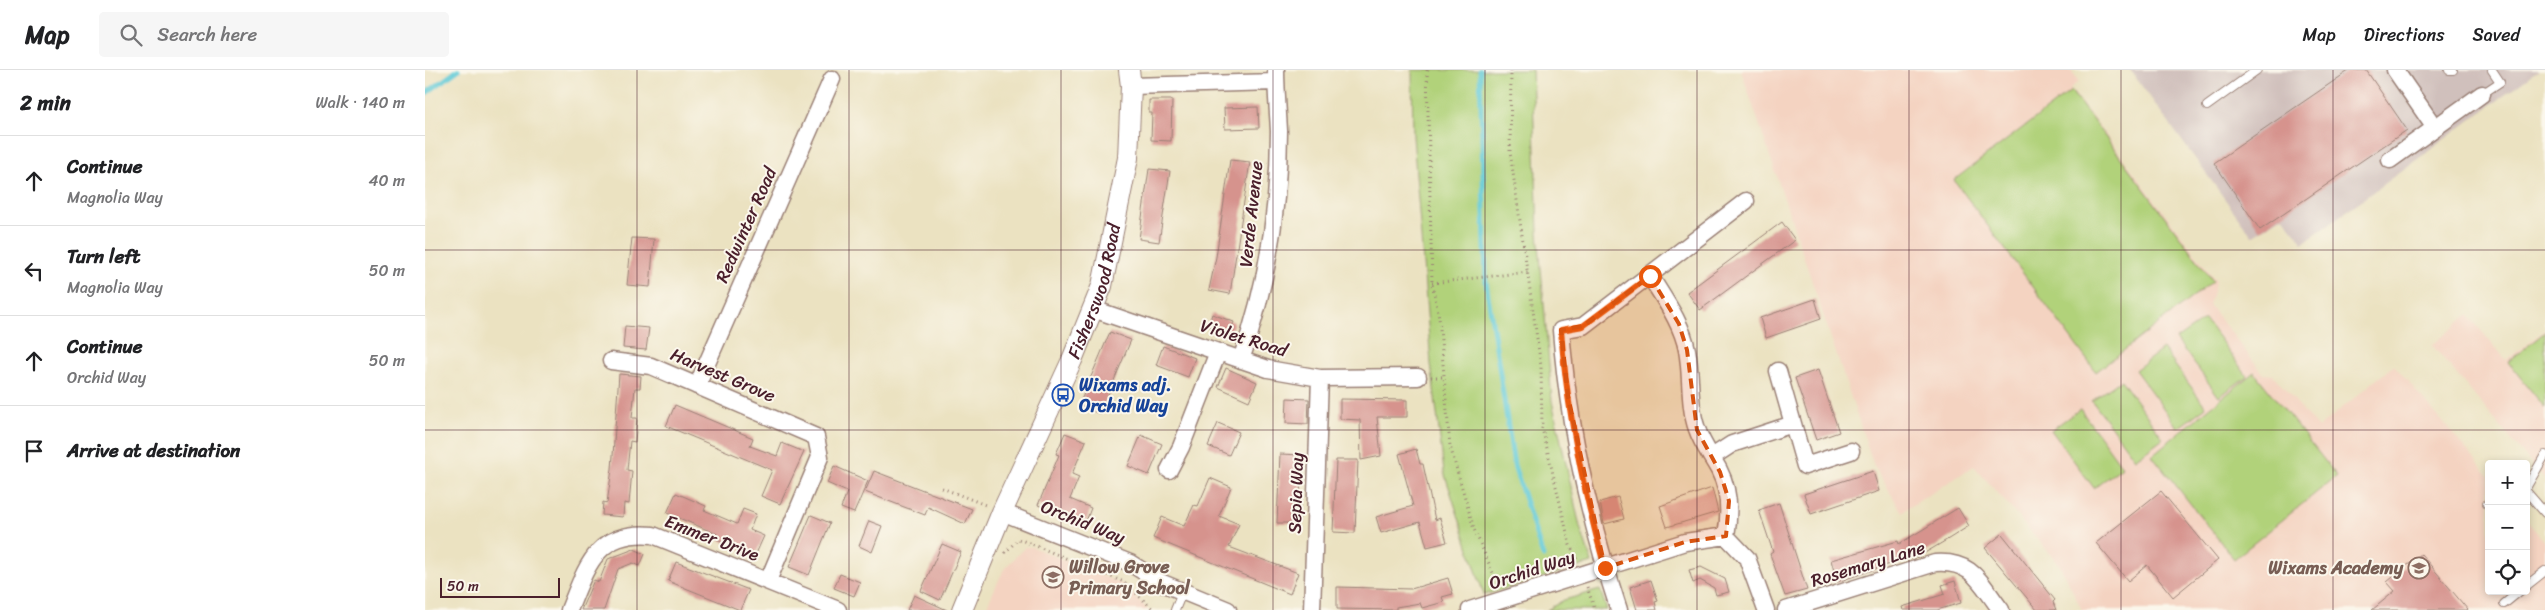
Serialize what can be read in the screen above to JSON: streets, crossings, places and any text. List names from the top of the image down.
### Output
{
  "streets": {
    "street": [
      "Verde Avenue",
      "Redwinter Road",
      "Fisherswood Road",
      "Violet Road",
      "Harvest Grove",
      "Sepia Way",
      "Orchid Way",
      "Emmer Drive",
      "Rosemary Lane"
    ]
  },
  "crossings": [
    ["Verde Avenue", "Violet Road"],
    ["Redwinter Road", "Harvest Grove"],
    ["Fisherswood Road", "Violet Road"],
    ["Fisherswood Road", "Orchid Way"],
    ["Violet Road", "Sepia Way"],
    ["Harvest Grove", "Emmer Drive"]
  ],
  "places": {
    "bus stop": ["Wixams adj. Orchid Way"],
    "school or university": ["Wixams Academy", "Willow Grove Primary School"]
  },
  "scale_bar": "50 m",
  "page": {
    "header": "Map",
    "search": "Search here",
    "nav": ["Map", "Directions", "Saved"],
    "heading": ["2 min", "Walk · 140 m"],
    "list": [
      ["Continue", "Magnolia Way", "40 m"],
      ["Turn left", "Magnolia Way", "50 m"],
      ["Continue", "Orchid Way", "50 m"],
      "Arrive at destination"
    ],
    "map_buttons": ["+", "−"],
    "scale": "50 m"
  }
}
